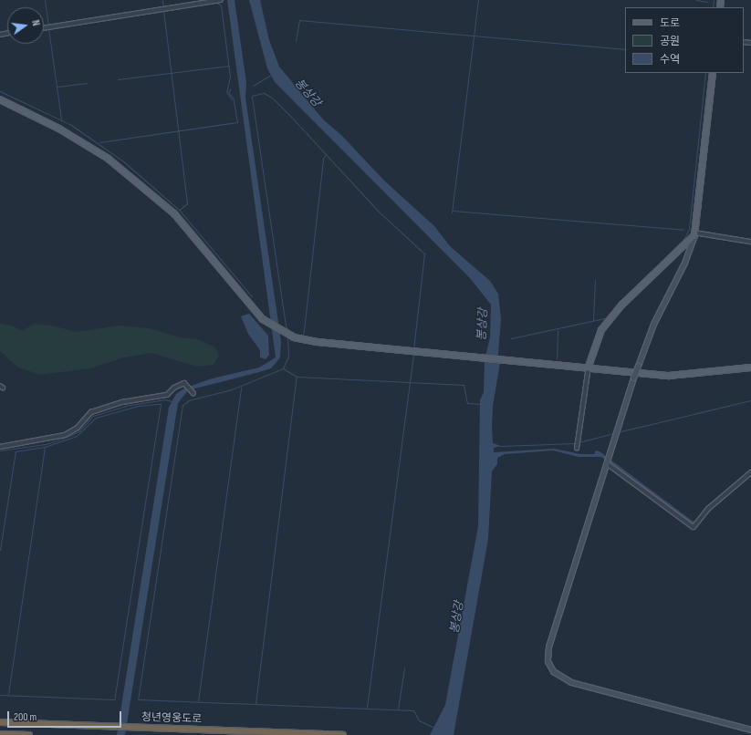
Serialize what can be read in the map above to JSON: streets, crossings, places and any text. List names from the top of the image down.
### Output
{
  "streets": {
    "highway": ["청년영웅도로"]
  },
  "water": ["봉상강"],
  "legend": ["도로", "공원", "수역"],
  "scale_bar": "200 m",
  "north": "right"
}
